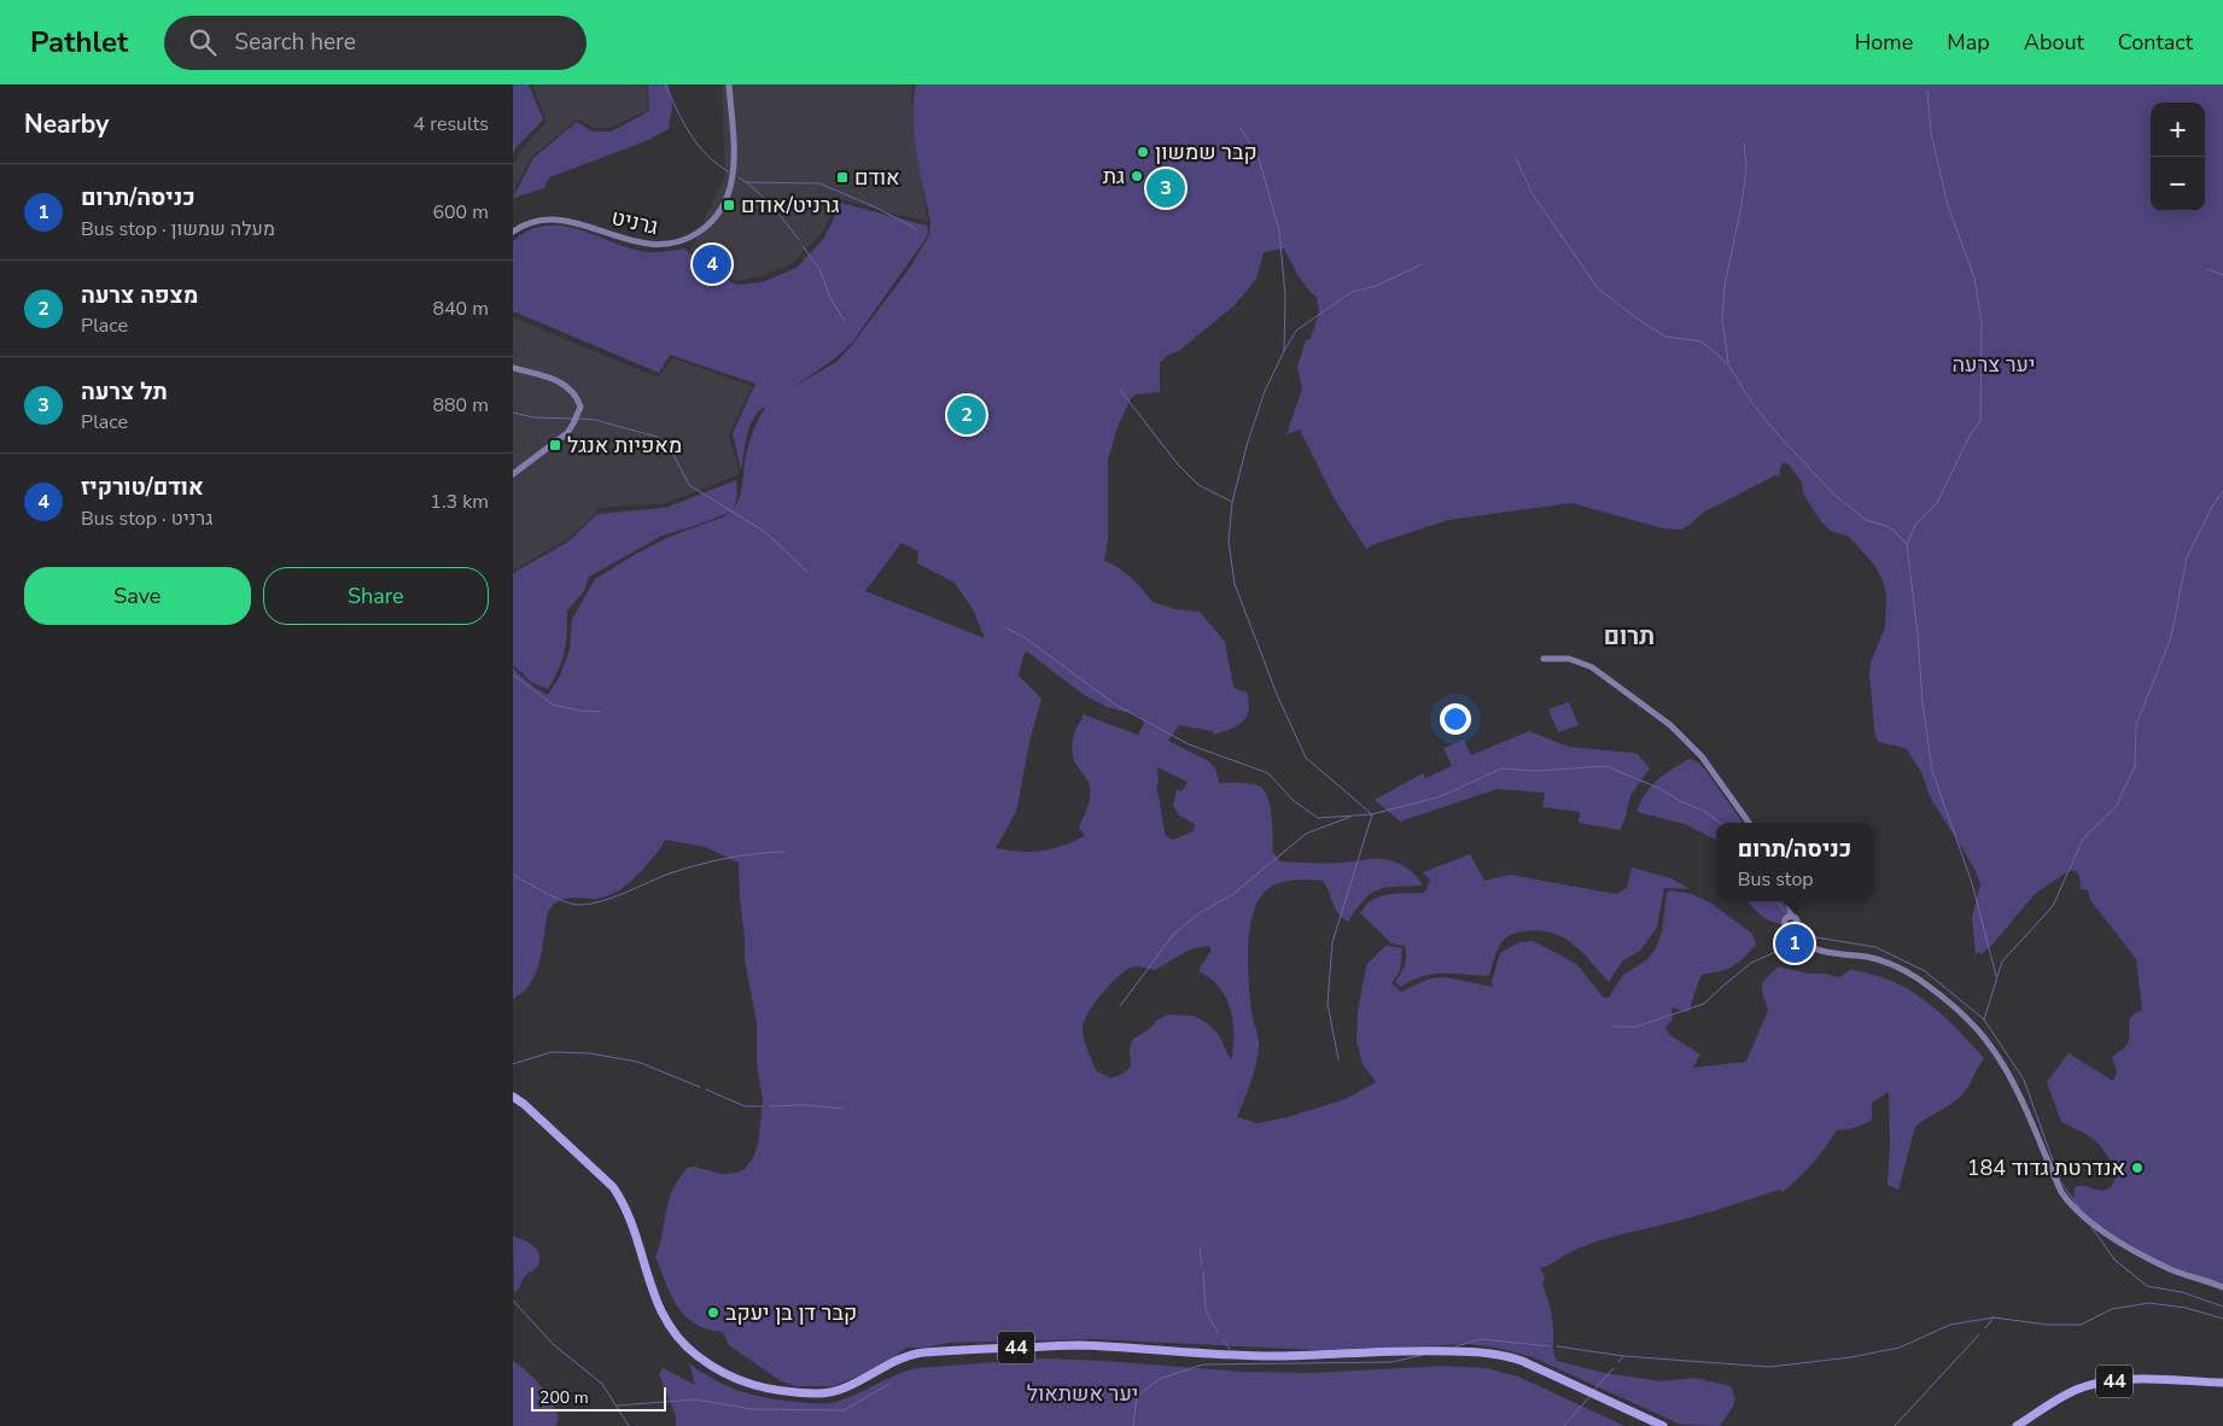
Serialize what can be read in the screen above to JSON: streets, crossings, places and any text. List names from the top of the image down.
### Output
{
  "streets": {
    "highway": ["44"],
    "street": ["גרניט"]
  },
  "districts": ["תרום"],
  "parks": ["יער צרעה", "יער אשתאול"],
  "places": {
    "other": [
      "קבר שמשון",
      "גת",
      "אנדרטת גדוד 184",
      "קבר דן בן יעקב"
    ],
    "transit": ["אודם", "גרניט/אודם", "מאפיות אנגל"]
  },
  "scale_bar": "200 m",
  "page": {
    "header": "Pathlet",
    "search": "Search here",
    "nav": [
      "Home",
      "Map",
      "About",
      "Contact"
    ],
    "heading": ["Nearby", "4 results"],
    "map_buttons": ["+", "−"],
    "list": [
      {
        "mark": "1",
        "name": "כניסה/תרום",
        "note": "Bus stop · מעלה שמשון",
        "value": "600 m"
      },
      {
        "mark": "2",
        "name": "מצפה צרעה",
        "note": "Place",
        "value": "840 m"
      },
      {
        "mark": "3",
        "name": "תל צרעה",
        "note": "Place",
        "value": "880 m"
      },
      {
        "mark": "4",
        "name": "אודם/טורקיז",
        "note": "Bus stop · גרניט",
        "value": "1.3 km"
      }
    ],
    "pins": [
      "3",
      "4",
      "2",
      "1"
    ],
    "buttons": ["Save", "Share"],
    "popup": ["כניסה/תרום", "Bus stop"],
    "scale": "200 m"
  }
}
